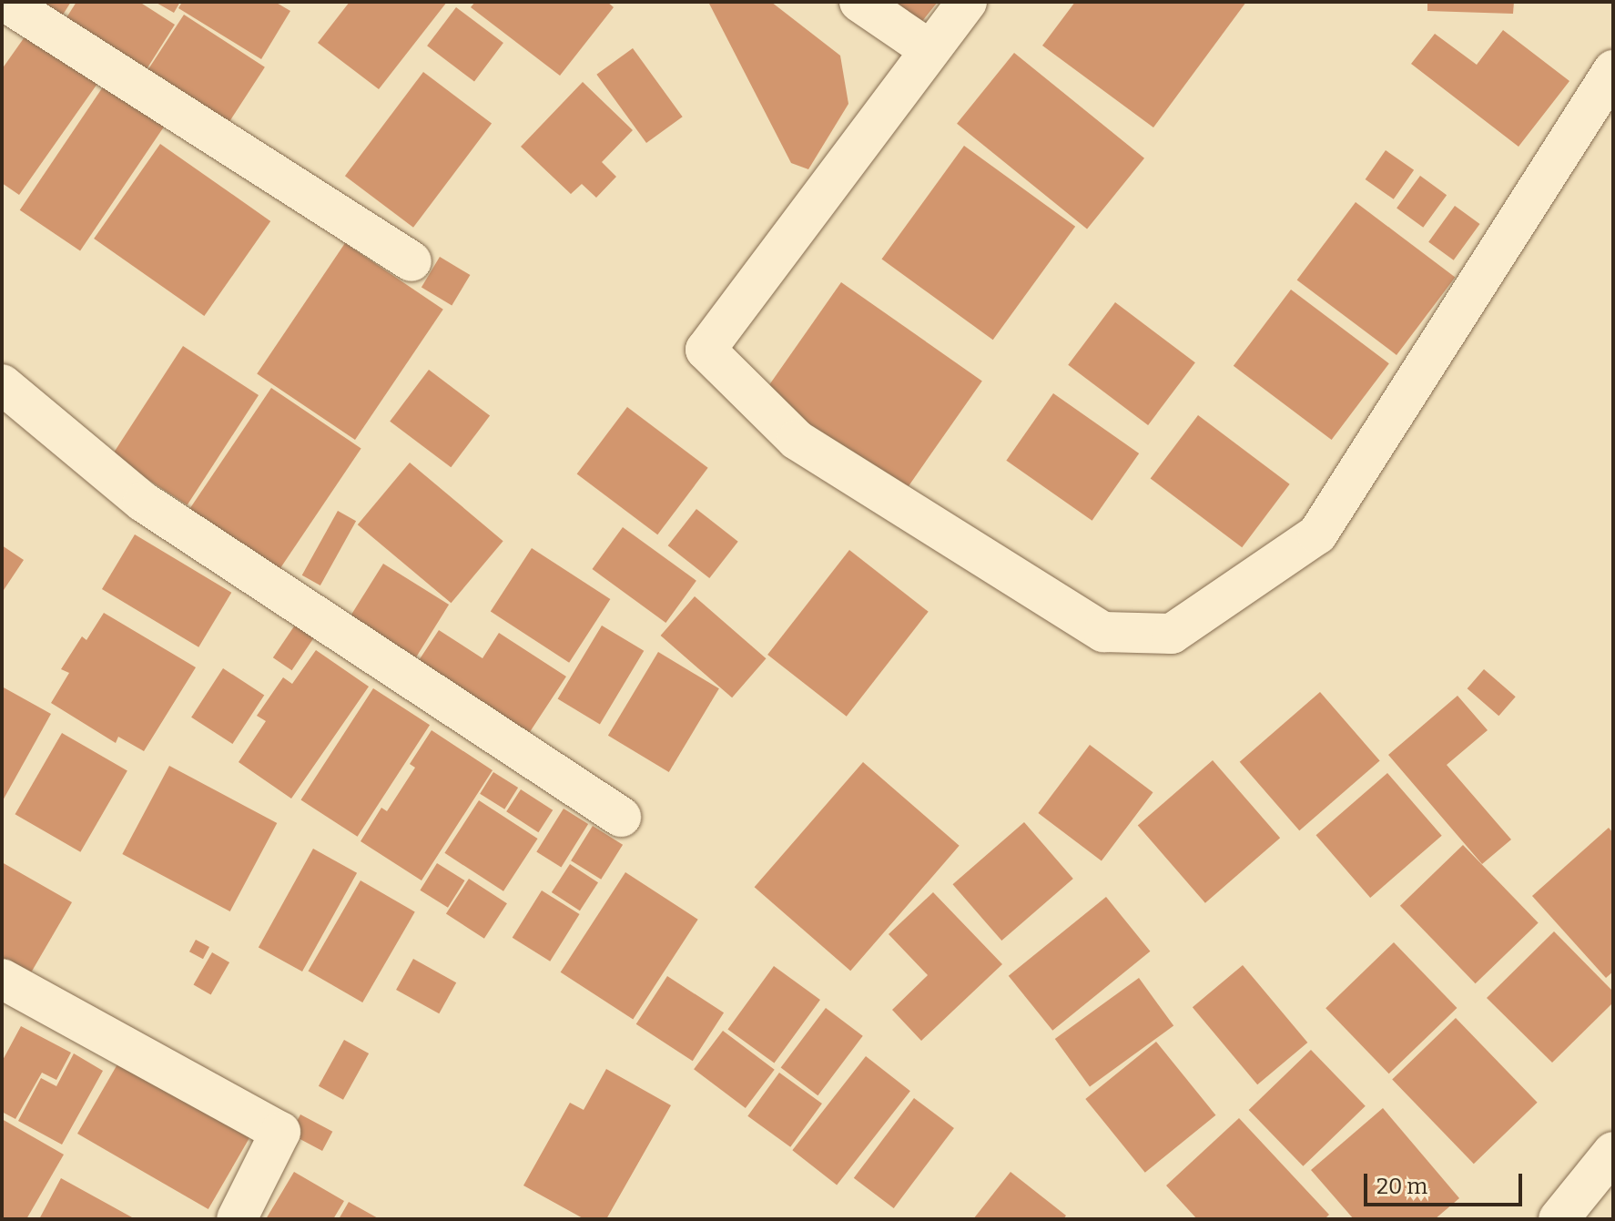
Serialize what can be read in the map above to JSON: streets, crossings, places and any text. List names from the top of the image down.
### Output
{
  "scale_bar": "20 m"
}
